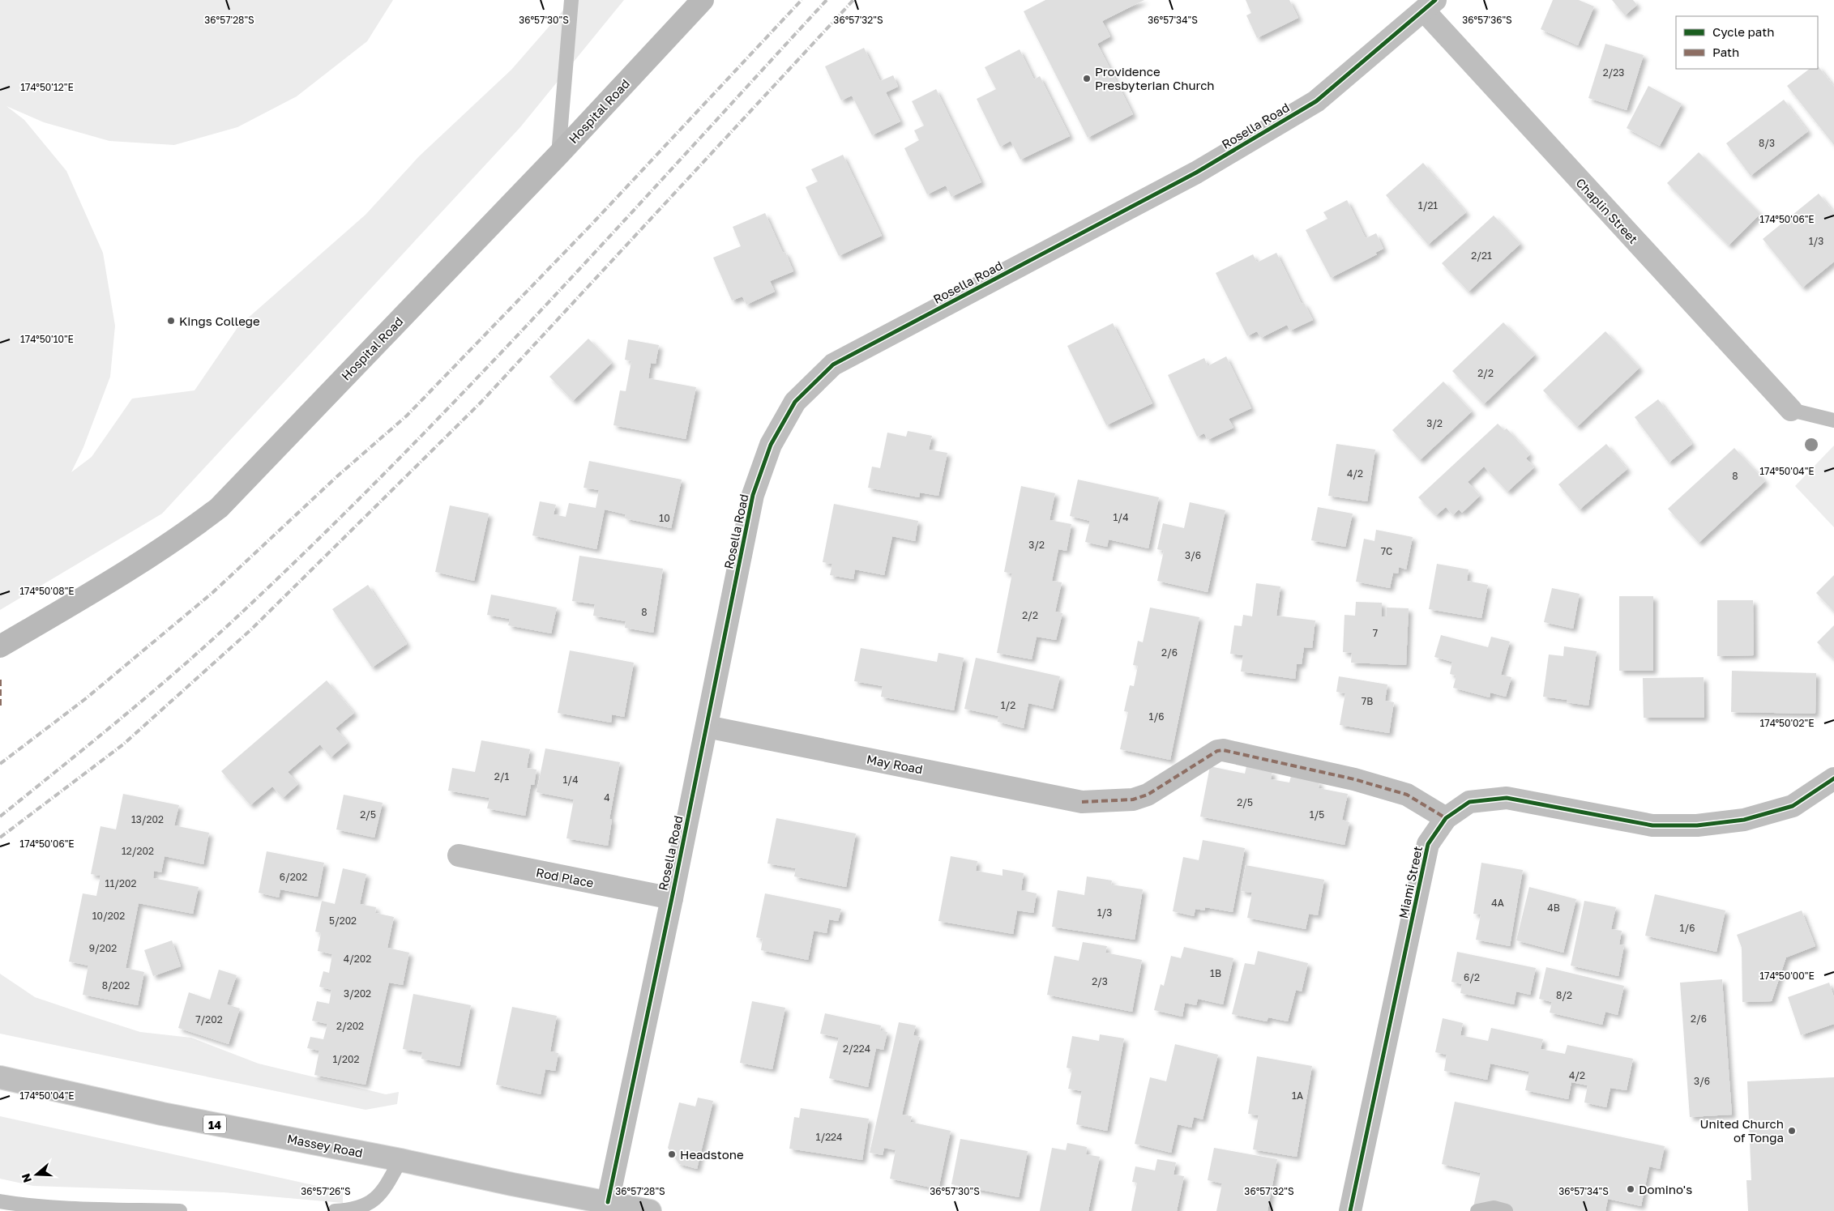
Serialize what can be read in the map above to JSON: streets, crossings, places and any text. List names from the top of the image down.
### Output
{
  "streets": {
    "main road": ["Hospital Road"],
    "street": [
      "Rosella Road",
      "Chaplin Street",
      "May Road",
      "Rod Place",
      "Miami Street",
      "14",
      "Massey Road"
    ]
  },
  "crossings": [
    ["Rosella Road", "Chaplin Street"],
    ["Rosella Road", "May Road"],
    ["Rosella Road", "Rod Place"],
    ["Rosella Road", "Massey Road"],
    ["May Road", "Miami Street"]
  ],
  "places": [
    "Providence Presbyterian Church",
    "Kings College",
    "United Church of Tonga",
    "Headstone",
    "Domino's"
  ],
  "house_numbers": [
    "2/23",
    "8/3",
    "1/21",
    "1/3",
    "2/21",
    "2/2",
    "3/2",
    "4/2",
    "8",
    "1/4",
    "10",
    "3/2",
    "7C",
    "3/6",
    "8",
    "2/2",
    "7",
    "2/6",
    "7B",
    "1/2",
    "1/6",
    "2/1",
    "1/4",
    "4",
    "2/5",
    "2/5",
    "1/5",
    "13/202",
    "12/202",
    "6/202",
    "11/202",
    "4A",
    "4B",
    "1/3",
    "10/202",
    "5/202",
    "1/6",
    "9/202",
    "4/202",
    "1B",
    "6/2",
    "2/3",
    "8/202",
    "3/202",
    "8/2",
    "2/6",
    "7/202",
    "2/202",
    "2/224",
    "1/202",
    "4/2",
    "3/6",
    "1A",
    "1/224"
  ],
  "legend": ["Cycle path", "Path"],
  "north": "left",
  "coordinates": [
    "36°57'28\"S",
    "36°57'30\"S",
    "36°57'34\"S",
    "36°57'32\"S",
    "36°57'36\"S",
    "174°50'12\"E",
    "174°50'06\"E",
    "174°50'10\"E",
    "174°50'04\"E",
    "174°50'08\"E",
    "174°50'02\"E",
    "174°50'00\"E",
    "36°57'26\"S"
  ]
}
